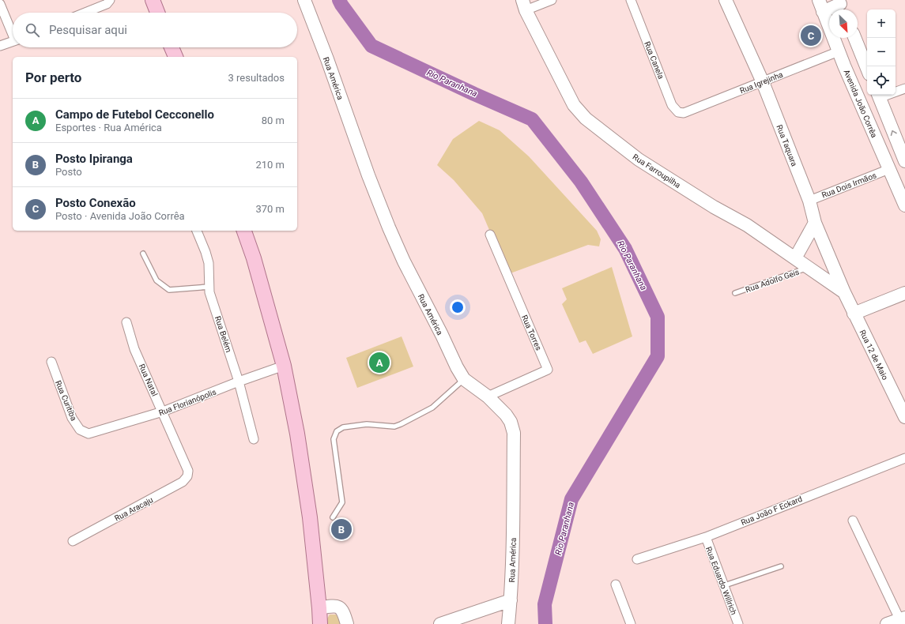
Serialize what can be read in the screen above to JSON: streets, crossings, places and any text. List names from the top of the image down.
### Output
{
  "streets": {
    "street": [
      "Rua Canela",
      "Rua América",
      "Rua Igrejinha",
      "Avenida João Corrêa",
      "Rua Taquara",
      "Rua Farroupilha",
      "Rua Dois Irmãos",
      "Rua Torres",
      "Rua Belém",
      "Rua 12 de Maio",
      "Rua Natal",
      "Rua Curitiba",
      "Rua Florianópolis",
      "Rua Aracaju",
      "Rua João F Eckard",
      "Rua Eduardo Willrich"
    ],
    "lane": ["Rua Adolfo Geis"]
  },
  "crossings": [
    ["Rua Canela", "Rua Igrejinha"],
    ["Rua América", "Rua Torres"],
    ["Rua Igrejinha", "Avenida João Corrêa"],
    ["Rua Igrejinha", "Rua Taquara"],
    ["Avenida João Corrêa", "Rua Dois Irmãos"],
    ["Rua Taquara", "Rua Farroupilha"],
    ["Rua Taquara", "Rua Dois Irmãos"],
    ["Rua Taquara", "Rua 12 de Maio"],
    ["Rua Farroupilha", "Rua Adolfo Geis"],
    ["Rua Farroupilha", "Rua 12 de Maio"],
    ["Rua Belém", "Rua Florianópolis"],
    ["Rua Natal", "Rua Florianópolis"],
    ["Rua Natal", "Rua Aracaju"],
    ["Rua Curitiba", "Rua Florianópolis"],
    ["Rua João F Eckard", "Rua Eduardo Willrich"]
  ],
  "water": ["Rio Paranhana"],
  "north": "bottom right",
  "page": {
    "map_buttons": ["+", "−"],
    "search": "Pesquisar aqui",
    "pins": ["C", "A", "B"],
    "heading": ["Por perto", "3 resultados"],
    "list": [
      {
        "mark": "A",
        "name": "Campo de Futebol Cecconello",
        "note": "Esportes · Rua América",
        "value": "80 m"
      },
      {
        "mark": "B",
        "name": "Posto Ipiranga",
        "note": "Posto",
        "value": "210 m"
      },
      {
        "mark": "C",
        "name": "Posto Conexão",
        "note": "Posto · Avenida João Corrêa",
        "value": "370 m"
      }
    ]
  }
}
